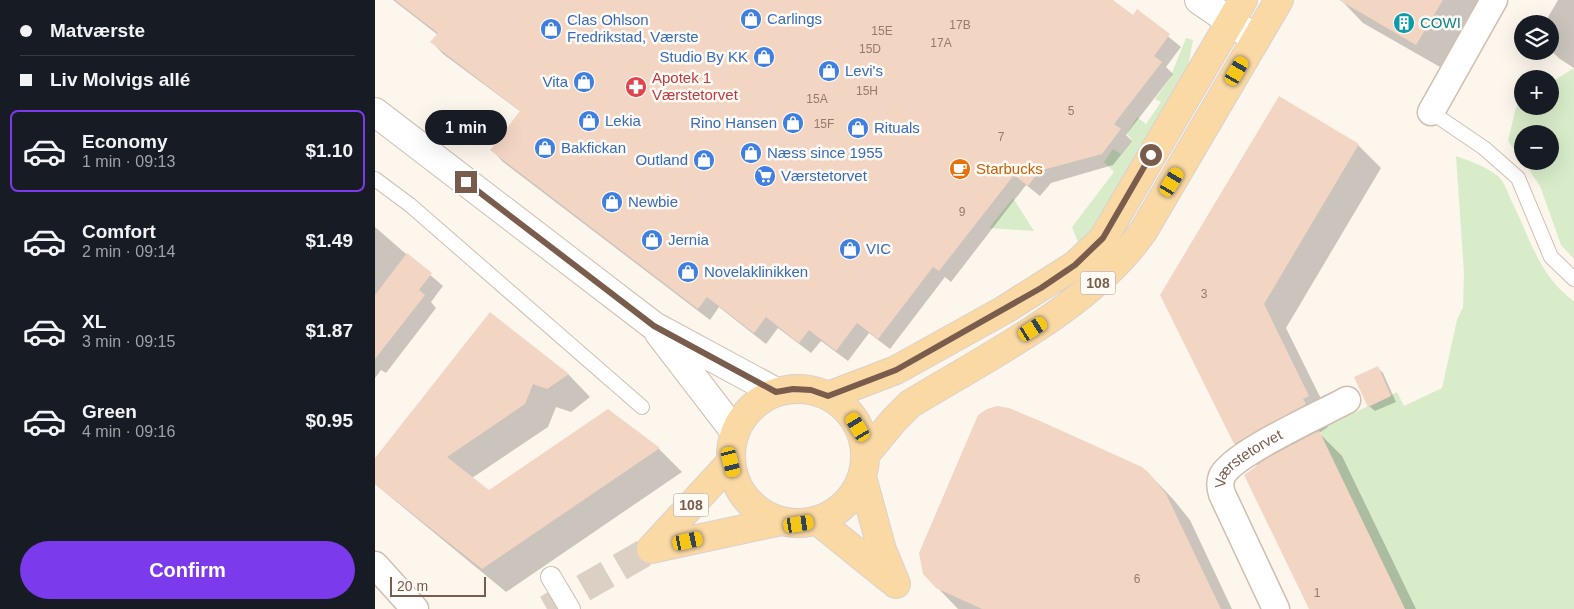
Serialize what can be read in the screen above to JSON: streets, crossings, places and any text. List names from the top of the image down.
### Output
{
  "streets": {
    "main road": ["108"],
    "street": ["Værstetorvet"]
  },
  "places": {
    "shop": [
      "Carlings",
      "Clas Ohlson Fredrikstad, Værste",
      "Studio By KK",
      "Levi's",
      "Vita",
      "Lekia",
      "Rino Hansen",
      "Rituals",
      "Bakfickan",
      "Næss since 1955",
      "Outland",
      "Newbie",
      "Jernia",
      "VIC",
      "Novelaklinikken"
    ],
    "building": ["COWI"],
    "pharmacy": ["Apotek 1 Værstetorvet"],
    "cafe": ["Starbucks"],
    "supermarket": ["Værstetorvet"]
  },
  "house_numbers": [
    "17B",
    "15E",
    "17A",
    "15D",
    "15H",
    "15A",
    "5",
    "15F",
    "7",
    "9",
    "3",
    "6",
    "1"
  ],
  "scale_bar": "20 m",
  "page": {
    "banner": ["Matværste", "Liv Molvigs allé"],
    "map_buttons": ["+", "−"],
    "list": [
      {
        "name": "Economy",
        "note": "1 min · 09:13",
        "value": "$1.10"
      },
      {
        "name": "Comfort",
        "note": "2 min · 09:14",
        "value": "$1.49"
      },
      {
        "name": "XL",
        "note": "3 min · 09:15",
        "value": "$1.87"
      },
      {
        "name": "Green",
        "note": "4 min · 09:16",
        "value": "$0.95"
      }
    ],
    "bubble": "1 min",
    "buttons": "Confirm",
    "scale": "20 m"
  }
}
